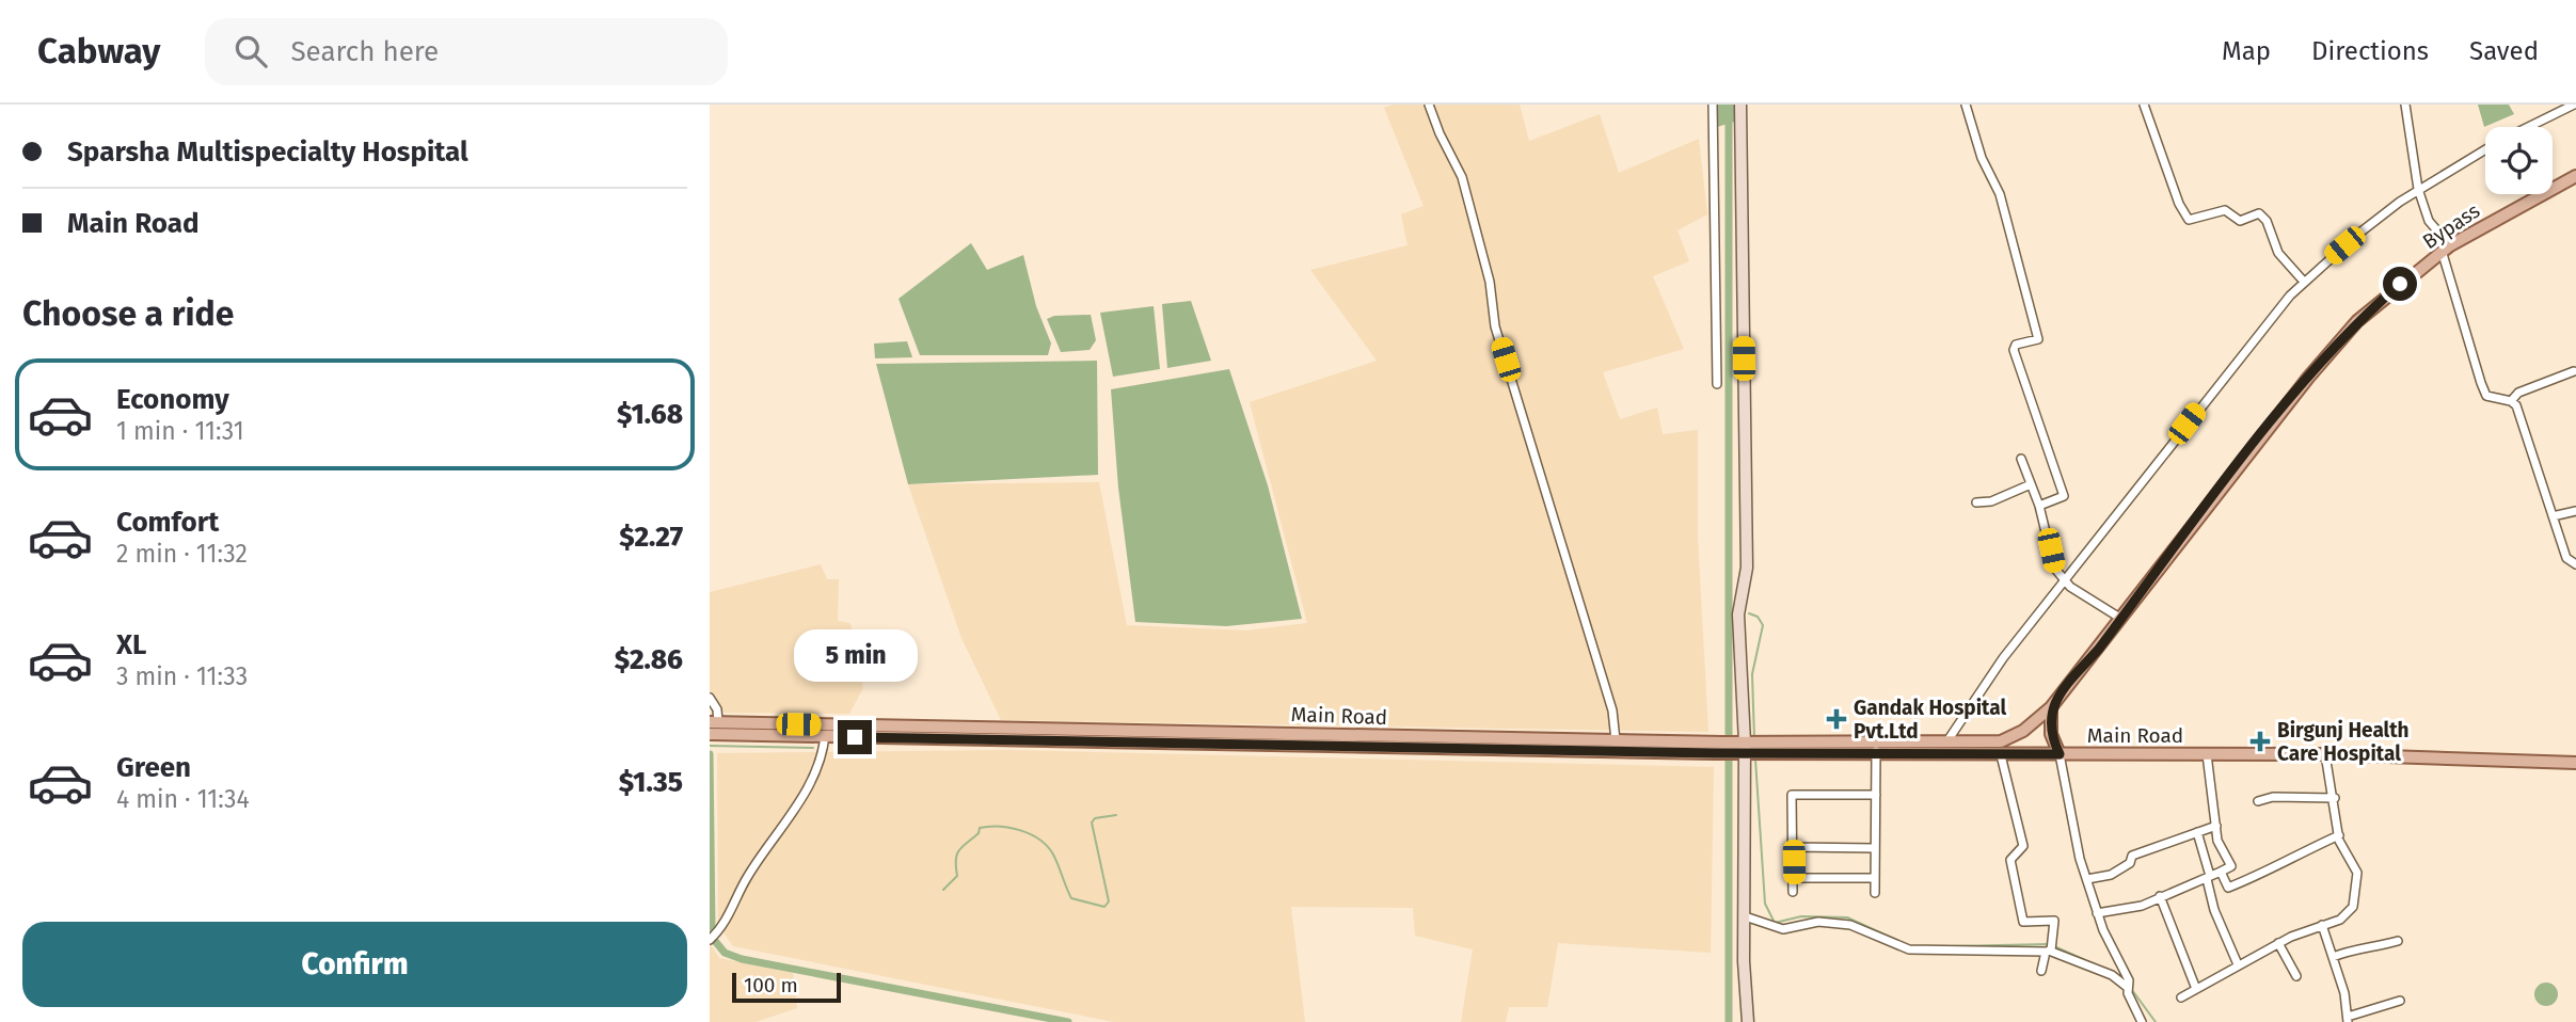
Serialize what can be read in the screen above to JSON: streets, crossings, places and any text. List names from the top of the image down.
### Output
{
  "streets": {
    "main road": ["Bypass", "Main Road"]
  },
  "crossings": [
    ["Bypass", "Main Road"]
  ],
  "places": {
    "health": ["Gandak Hospital Pvt.Ltd", "Birgunj Health Care Hospital"]
  },
  "scale_bar": "100 m",
  "page": {
    "header": "Cabway",
    "search": "Search here",
    "nav": ["Map", "Directions", "Saved"],
    "banner": ["Sparsha Multispecialty Hospital", "Main Road"],
    "heading": "Choose a ride",
    "list": [
      {
        "name": "Economy",
        "note": "1 min · 11:31",
        "value": "$1.68"
      },
      {
        "name": "Comfort",
        "note": "2 min · 11:32",
        "value": "$2.27"
      },
      {
        "name": "XL",
        "note": "3 min · 11:33",
        "value": "$2.86"
      },
      {
        "name": "Green",
        "note": "4 min · 11:34",
        "value": "$1.35"
      }
    ],
    "bubble": "5 min",
    "buttons": "Confirm",
    "scale": "100 m"
  }
}
